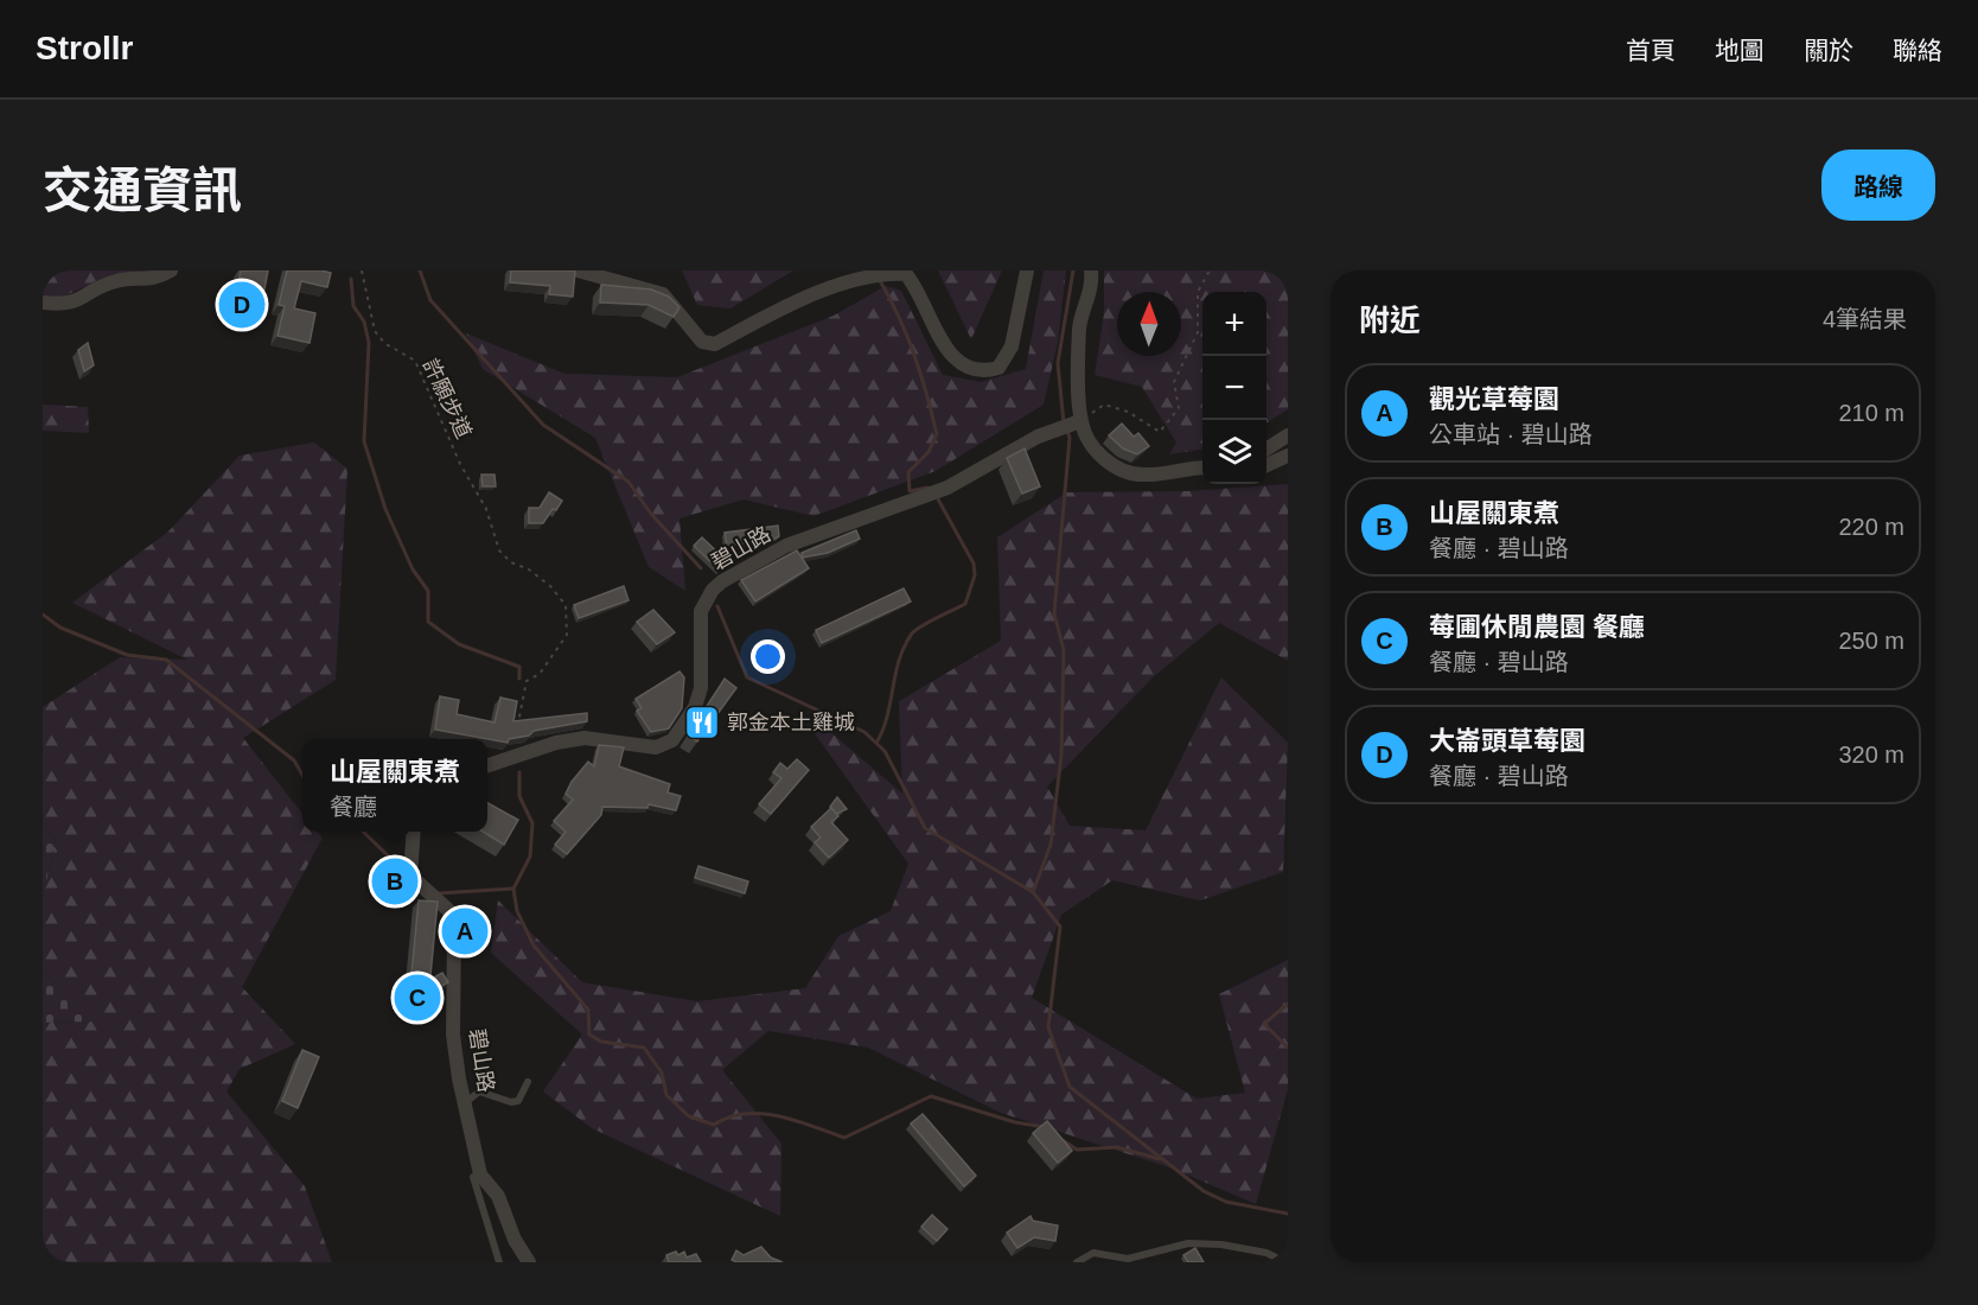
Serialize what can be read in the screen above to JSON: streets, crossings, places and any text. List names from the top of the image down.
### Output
{
  "streets": {
    "street": ["碧山路"],
    "path": ["許願步道"]
  },
  "places": {
    "restaurant": ["郭金本土雞城"]
  },
  "north": "top",
  "page": {
    "header": "Strollr",
    "nav": [
      "首頁",
      "地圖",
      "關於",
      "聯絡"
    ],
    "title": "交通資訊",
    "buttons": "路線",
    "heading": ["附近", "4筆結果"],
    "pins": [
      "D",
      "B",
      "A",
      "C"
    ],
    "map_buttons": ["+", "−"],
    "list": [
      {
        "mark": "A",
        "name": "觀光草莓園",
        "note": "公車站 · 碧山路",
        "value": "210 m"
      },
      {
        "mark": "B",
        "name": "山屋關東煮",
        "note": "餐廳 · 碧山路",
        "value": "220 m"
      },
      {
        "mark": "C",
        "name": "莓圃休閒農園 餐廳",
        "note": "餐廳 · 碧山路",
        "value": "250 m"
      },
      {
        "mark": "D",
        "name": "大崙頭草莓園",
        "note": "餐廳 · 碧山路",
        "value": "320 m"
      }
    ],
    "popup": ["山屋關東煮", "餐廳"]
  }
}
